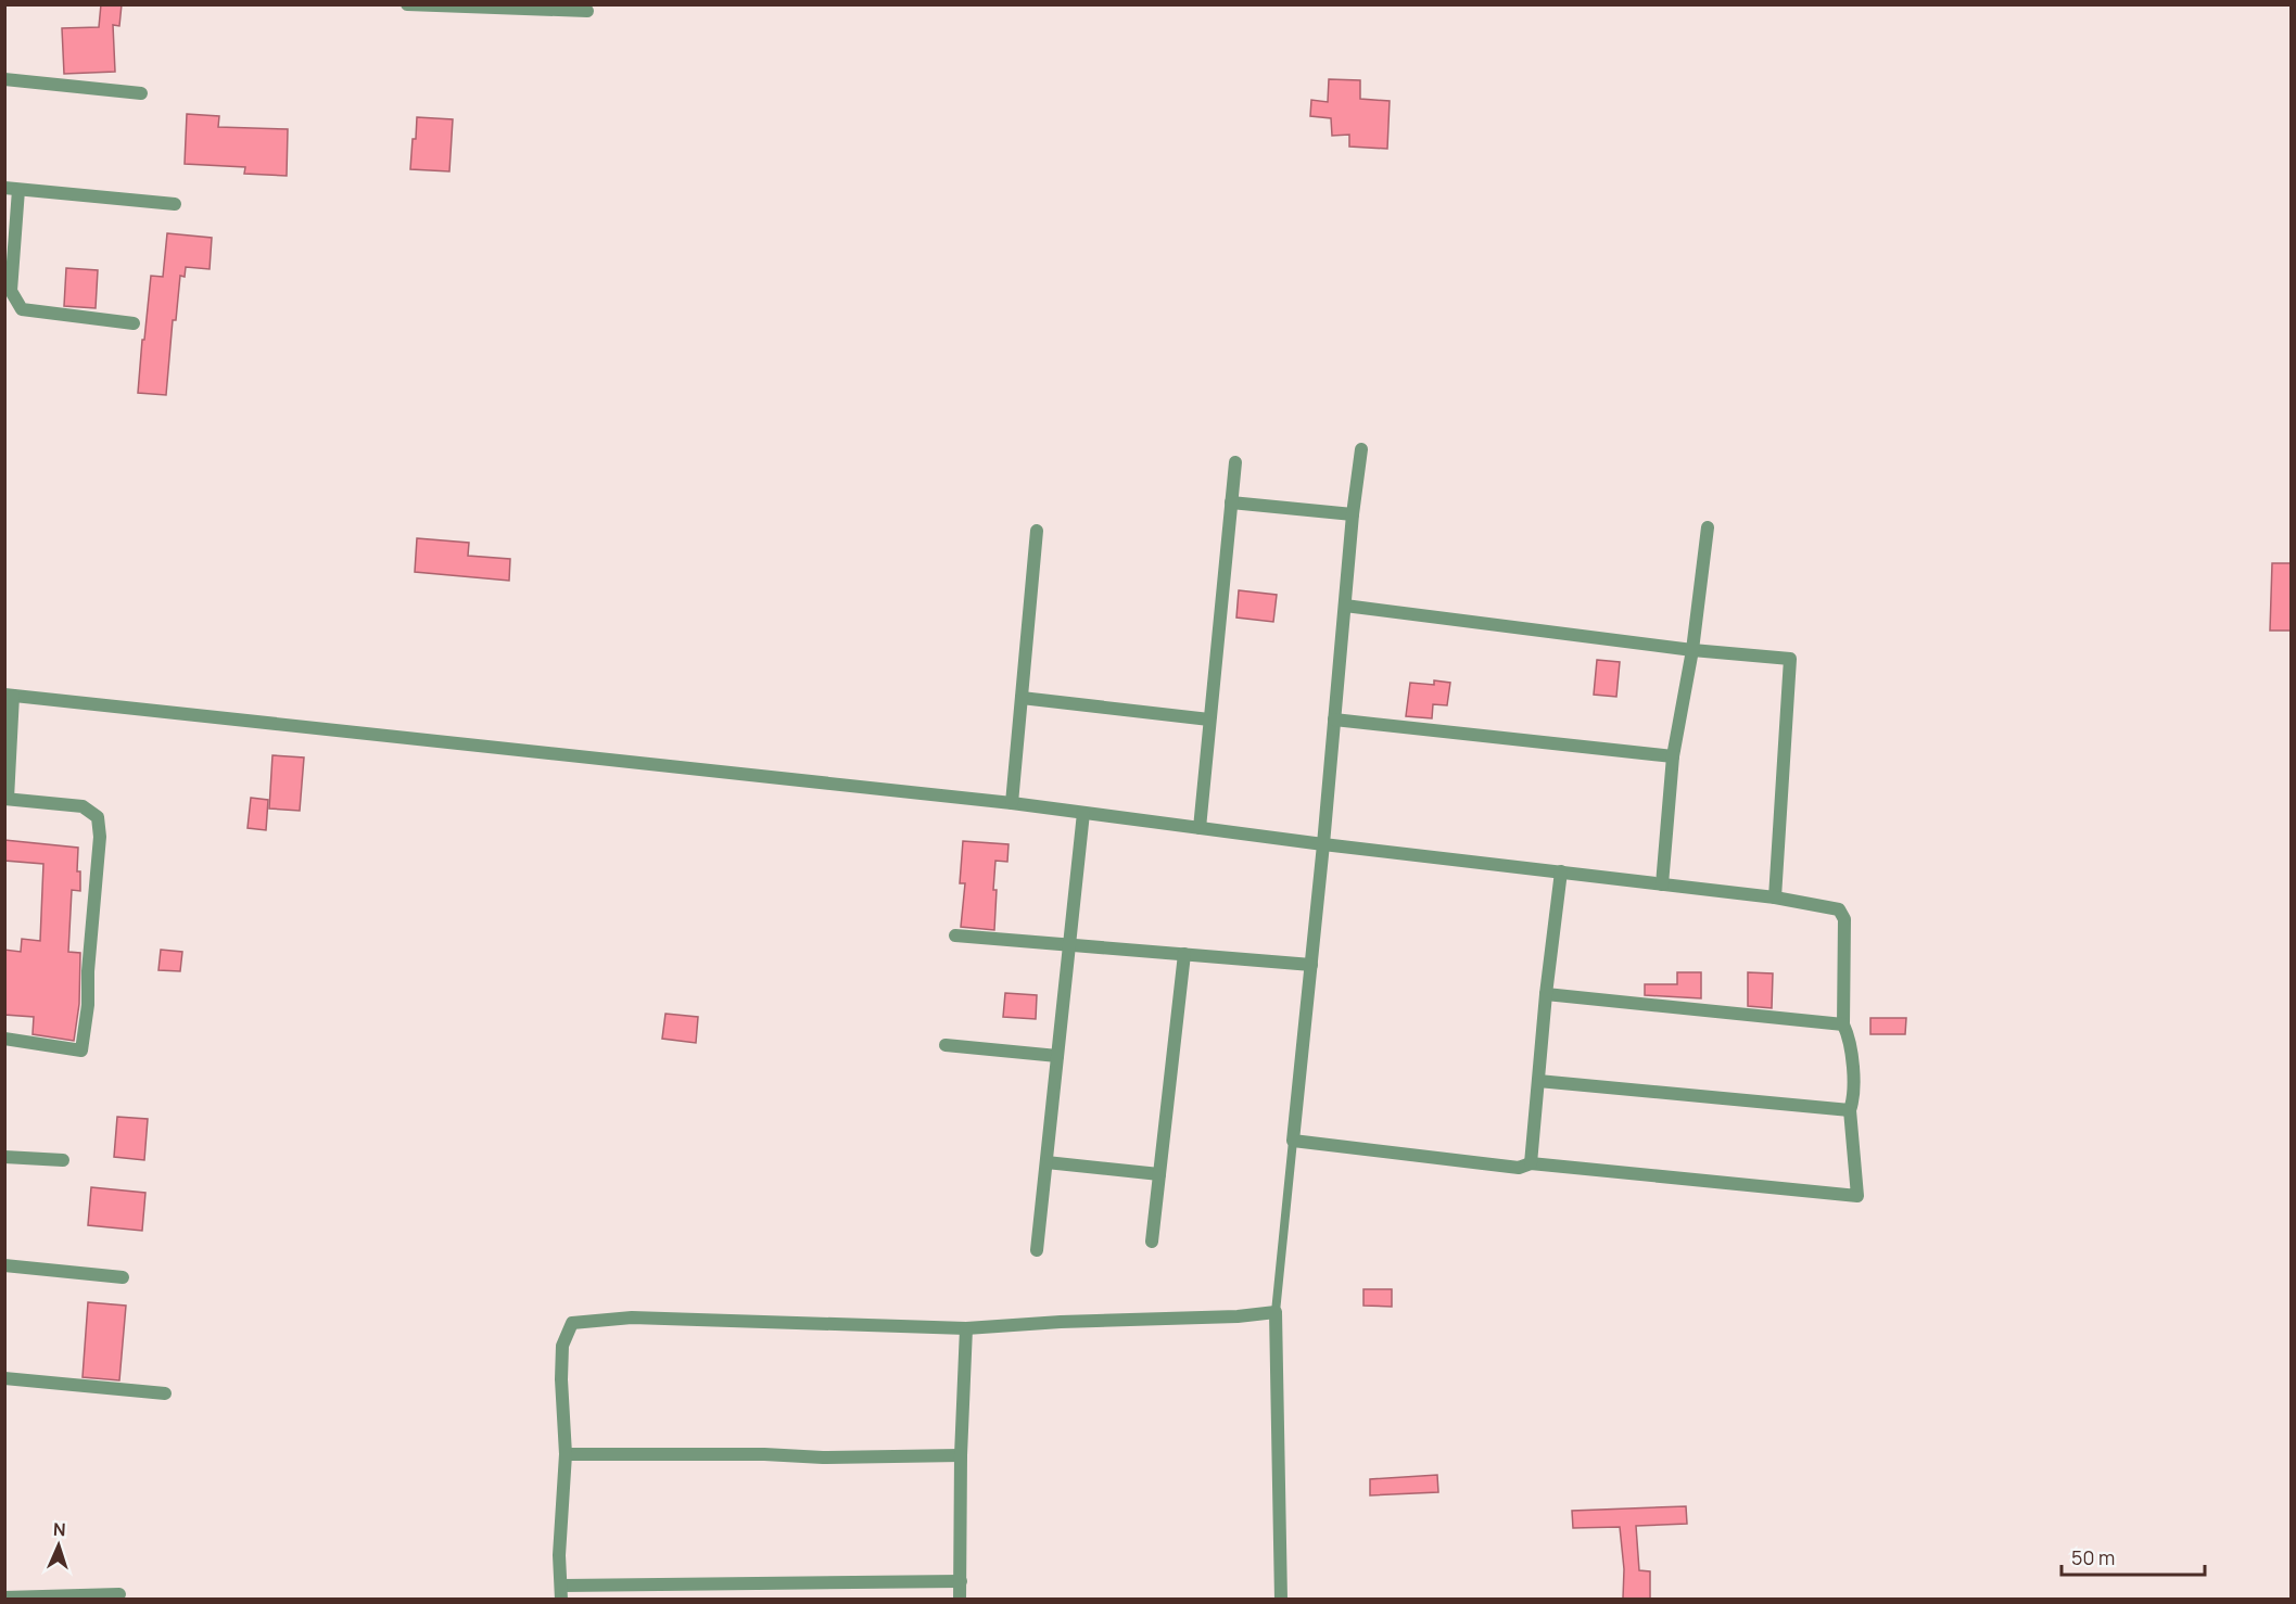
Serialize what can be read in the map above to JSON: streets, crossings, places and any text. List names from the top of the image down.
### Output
{
  "scale_bar": "50 m",
  "north": "top"
}
